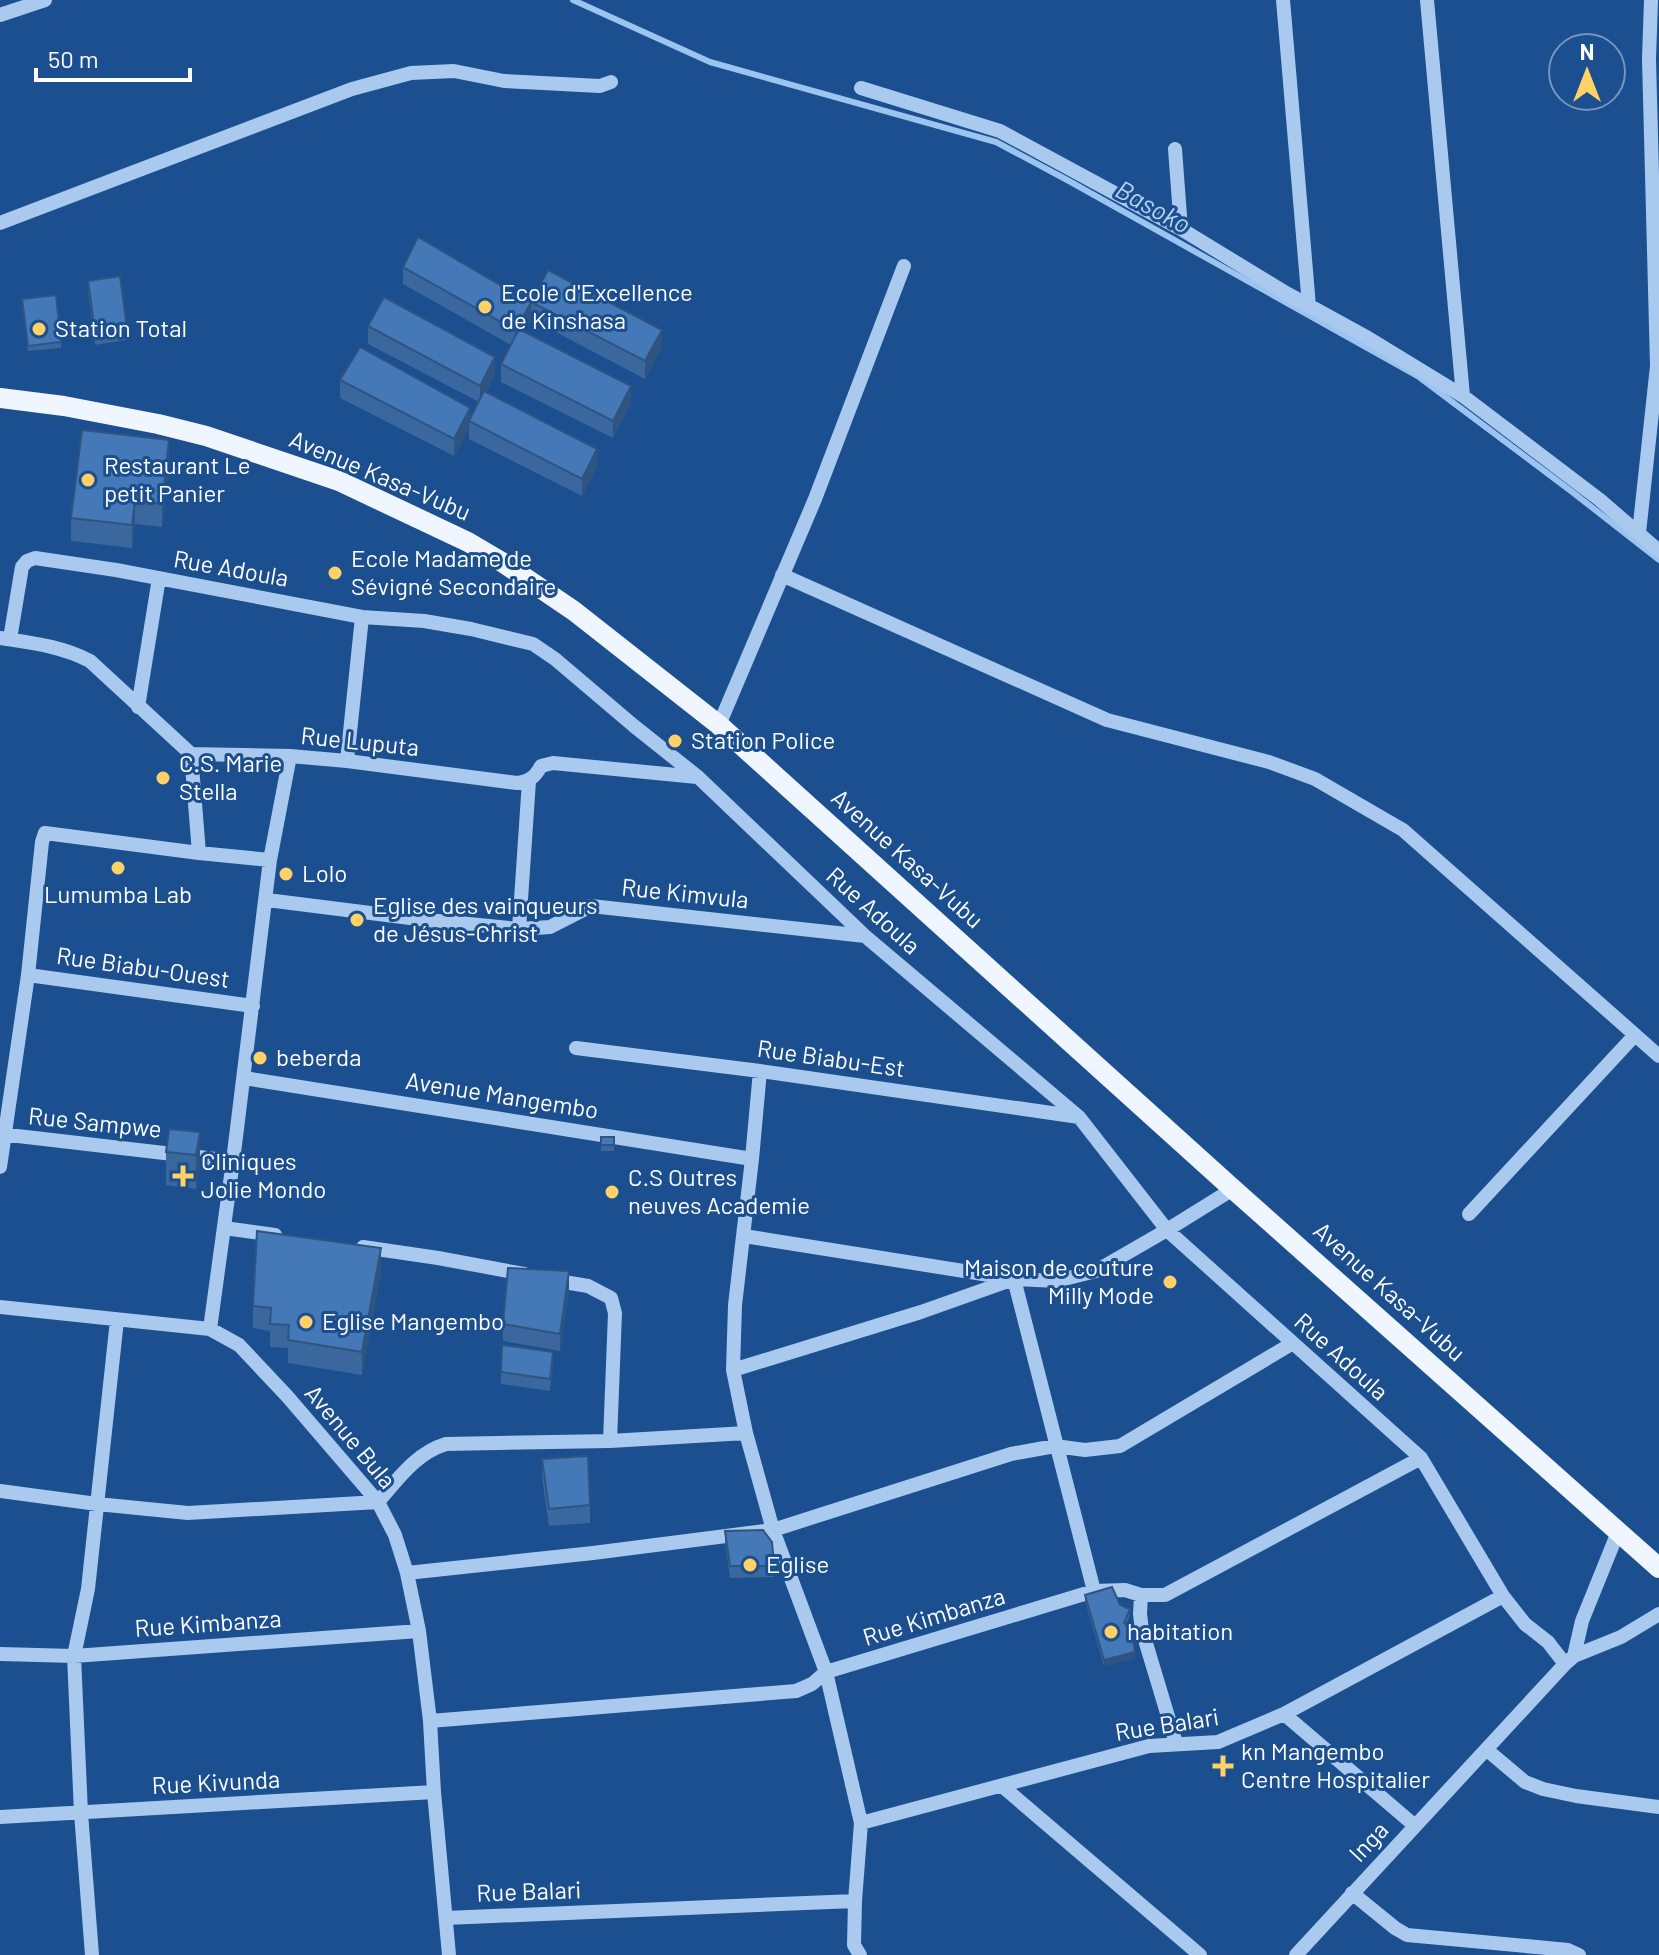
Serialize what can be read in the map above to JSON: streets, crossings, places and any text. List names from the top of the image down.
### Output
{
  "streets": {
    "main road": ["Avenue Kasa-Vubu"],
    "street": [
      "Rue Adoula",
      "Rue Luputa",
      "Rue Kimvula",
      "Rue Biabu-Ouest",
      "Rue Biabu-Est",
      "Avenue Mangembo",
      "Rue Sampwe",
      "Avenue Bula",
      "Rue Kimbanza",
      "Rue Balari",
      "Rue Kivunda",
      "Inga"
    ]
  },
  "crossings": [
    ["Avenue Kasa-Vubu", "Inga"],
    ["Rue Adoula", "Rue Kimvula"],
    ["Rue Adoula", "Rue Biabu-Est"],
    ["Rue Adoula", "Rue Kimbanza"],
    ["Rue Adoula", "Rue Balari"],
    ["Rue Adoula", "Inga"],
    ["Avenue Bula", "Rue Kimbanza"],
    ["Avenue Bula", "Rue Balari"],
    ["Avenue Bula", "Rue Kivunda"]
  ],
  "water": ["Basoko"],
  "places": {
    "other": [
      "Ecole d'Excellence de Kinshasa",
      "Station Total",
      "Restaurant Le petit Panier",
      "Ecole Madame de Sévigné Secondaire",
      "Station Police",
      "C.S. Marie Stella",
      "Lumumba Lab",
      "Lolo",
      "Eglise des vainqueurs de Jésus-Christ",
      "beberda",
      "C.S Outres neuves Academie",
      "Maison de couture Milly Mode",
      "Eglise Mangembo",
      "Eglise",
      "habitation"
    ],
    "health": ["Cliniques Jolie Mondo", "kn Mangembo Centre Hospitalier"]
  },
  "scale_bar": "50 m",
  "north": "top"
}
